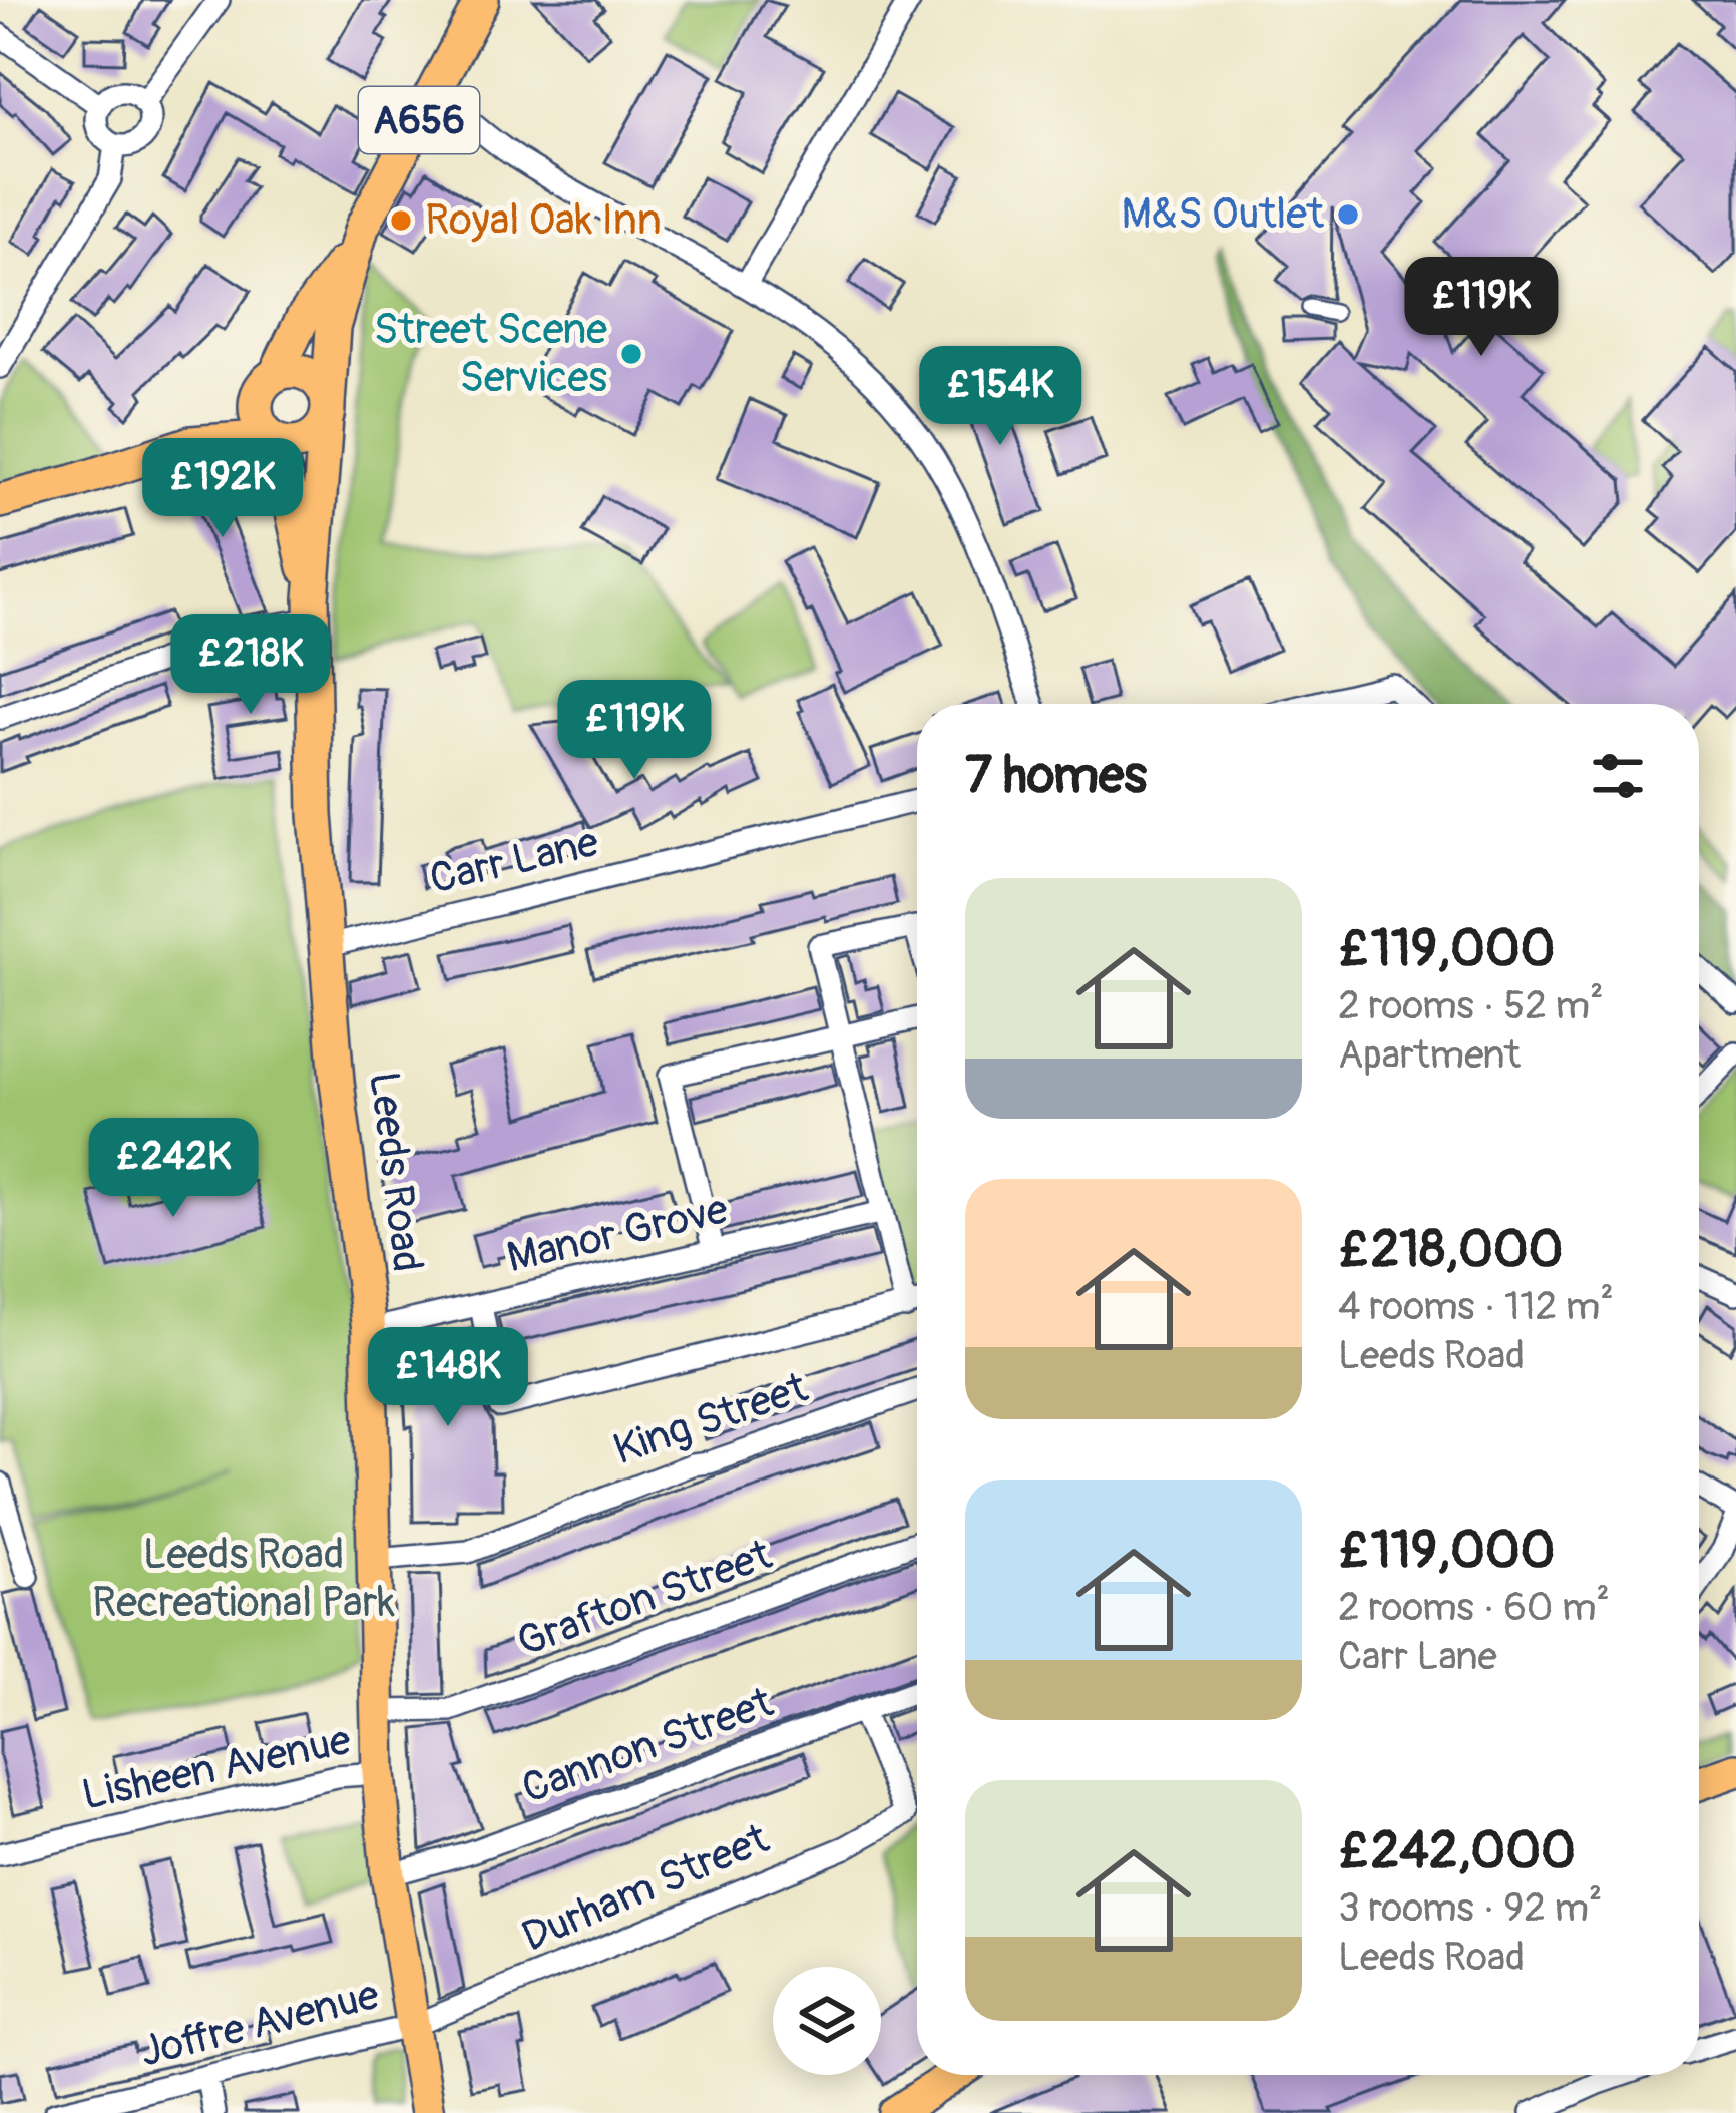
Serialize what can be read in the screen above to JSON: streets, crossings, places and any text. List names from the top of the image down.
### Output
{
  "streets": {
    "main road": ["A656", "Leeds Road"],
    "street": [
      "Carr Lane",
      "Manor Grove",
      "King Street",
      "Grafton Street",
      "Cannon Street",
      "Lisheen Avenue",
      "Durham Street",
      "Joffre Avenue"
    ]
  },
  "crossings": [
    ["A656", "Leeds Road"],
    ["Carr Lane", "Leeds Road"],
    ["Leeds Road", "Manor Grove"],
    ["Leeds Road", "King Street"],
    ["Leeds Road", "Grafton Street"],
    ["Leeds Road", "Cannon Street"],
    ["Leeds Road", "Lisheen Avenue"],
    ["Leeds Road", "Durham Street"],
    ["Leeds Road", "Joffre Avenue"],
    ["Cannon Street", "Durham Street"],
    ["Durham Street", "Joffre Avenue"]
  ],
  "parks": ["Leeds Road Recreational Park"],
  "places": ["M&S Outlet", "Royal Oak Inn", "Street Scene Services"],
  "page": {
    "price": [
      "£119K",
      "£154K",
      "£192K",
      "£218K",
      "£119K",
      "£242K",
      "£148K"
    ],
    "heading": "7 homes",
    "list": [
      {
        "name": "£119,000",
        "note": "2 rooms · 52 m² · Apartment"
      },
      {
        "name": "£218,000",
        "note": "4 rooms · 112 m² · Leeds Road"
      },
      {
        "name": "£119,000",
        "note": "2 rooms · 60 m² · Carr Lane"
      },
      {
        "name": "£242,000",
        "note": "3 rooms · 92 m² · Leeds Road"
      }
    ]
  }
}
